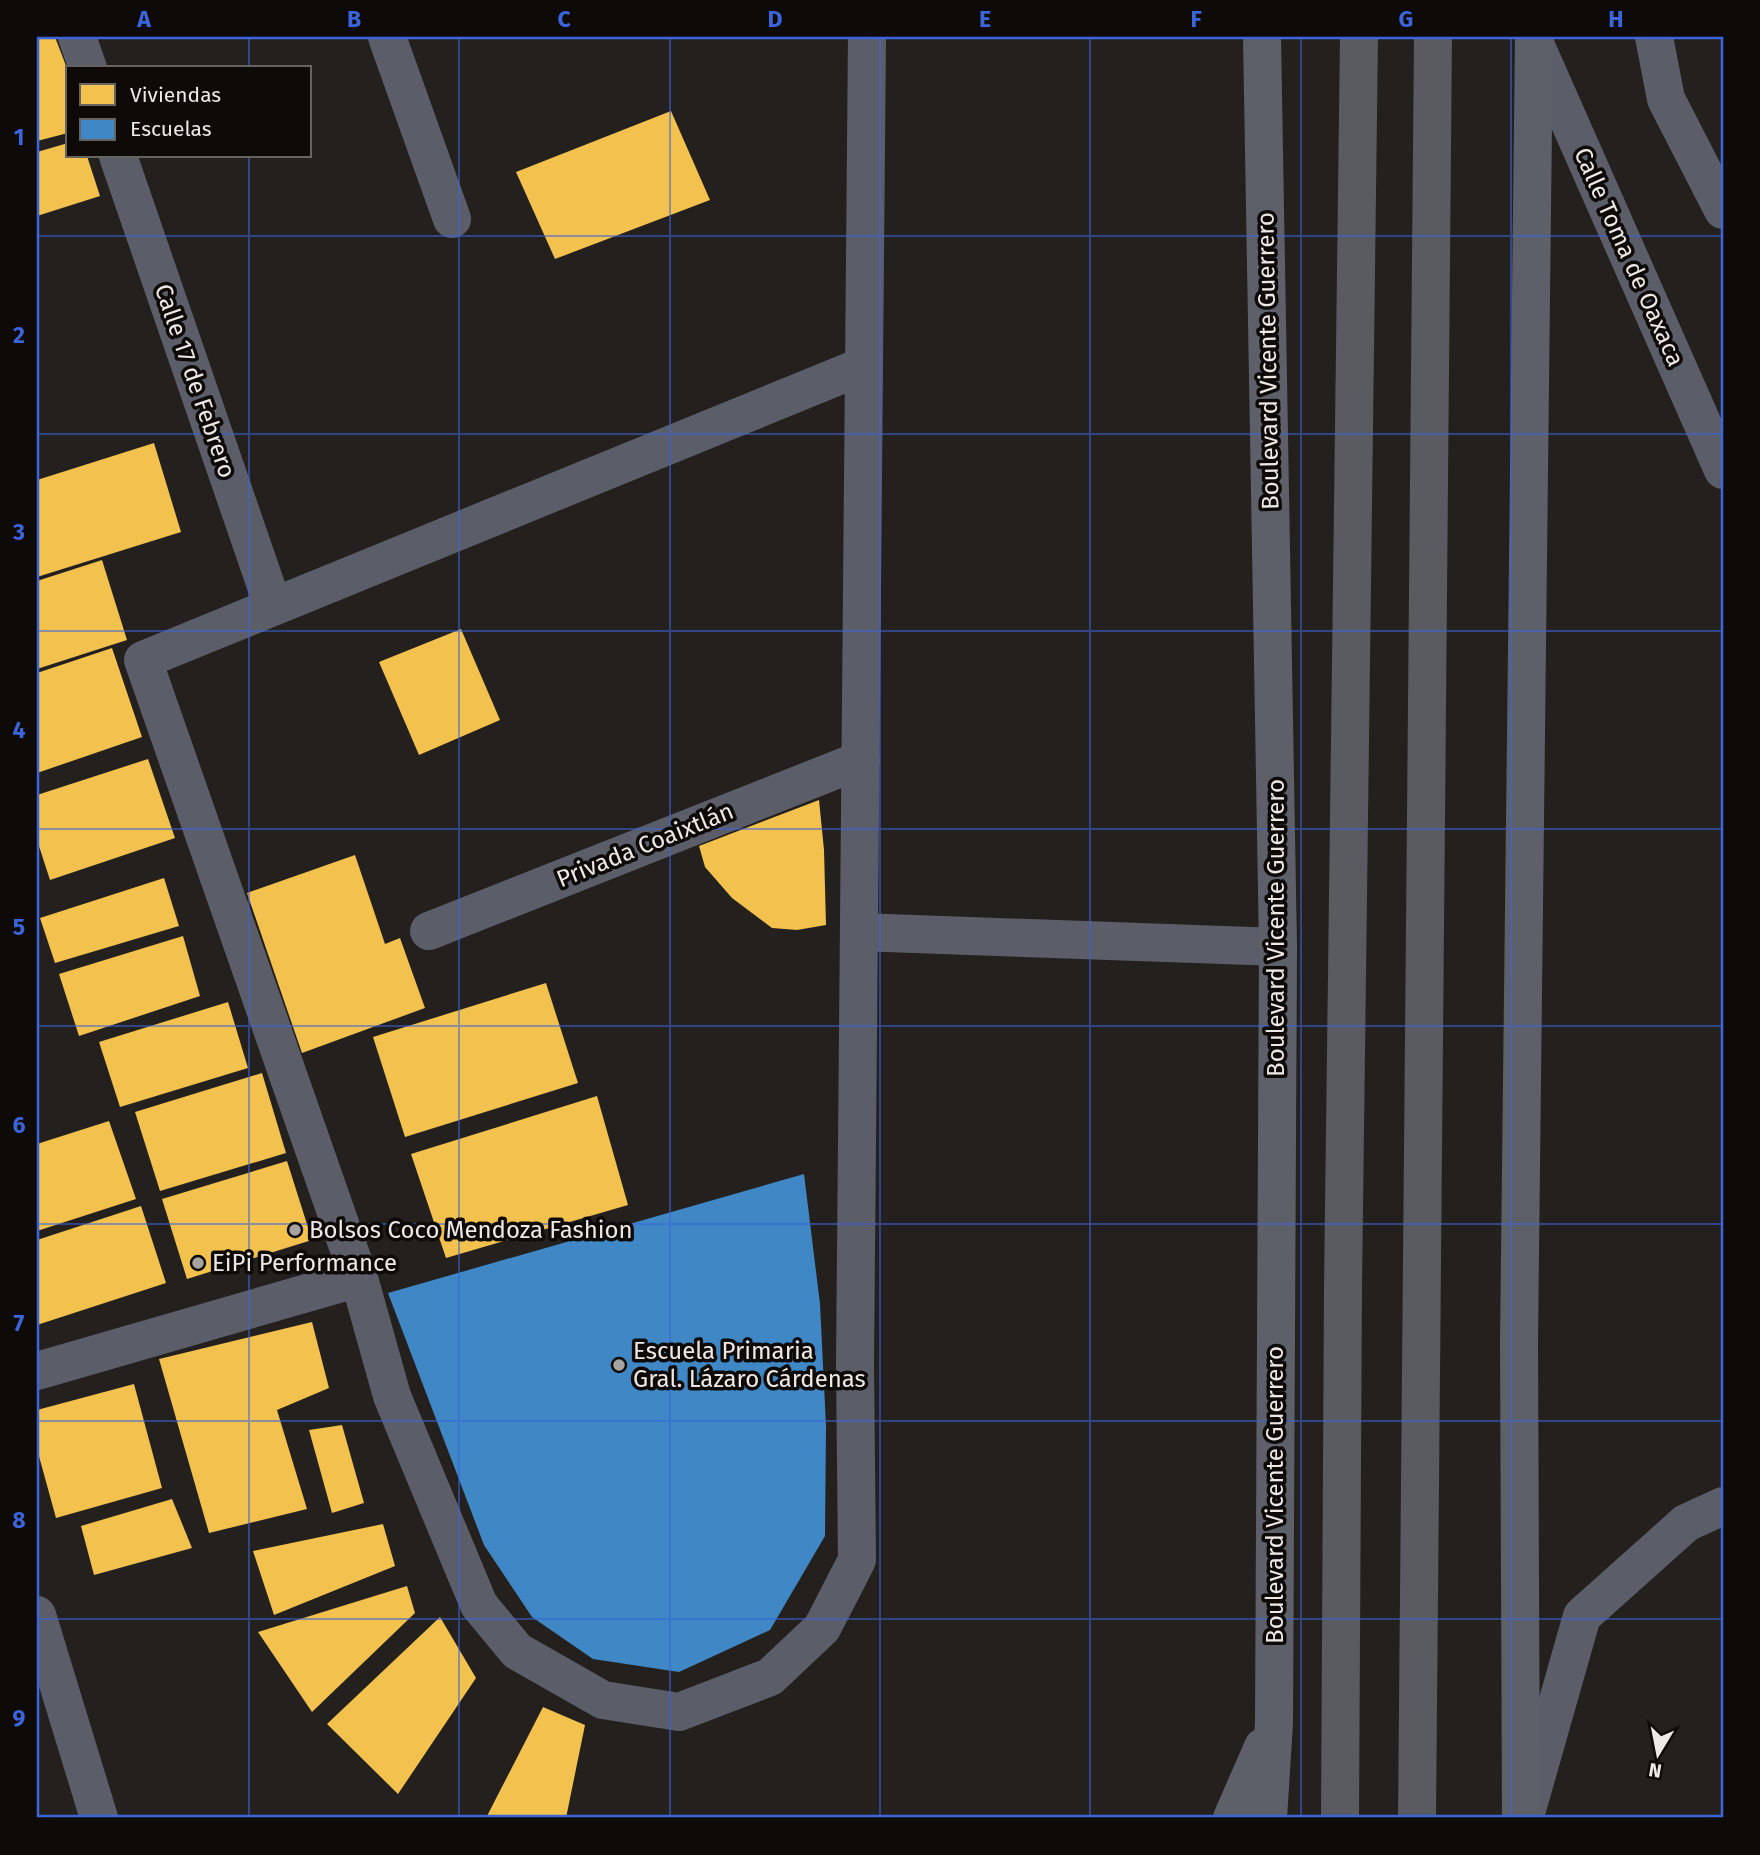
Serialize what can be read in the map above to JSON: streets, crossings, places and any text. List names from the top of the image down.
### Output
{
  "streets": {
    "main road": ["Boulevard Vicente Guerrero"],
    "street": ["Calle Toma de Oaxaca", "Calle 17 de Febrero", "Privada Coaixtlán"]
  },
  "places": ["Bolsos Coco Mendoza Fashion", "EiPi Performance", "Escuela Primaria Gral. Lázaro Cárdenas"],
  "legend": ["Viviendas", "Escuelas"],
  "north": "bottom",
  "grid": {
    "columns": [
      "A",
      "B",
      "C",
      "D",
      "E",
      "F",
      "G",
      "H"
    ],
    "rows": [
      "1",
      "2",
      "3",
      "4",
      "5",
      "6",
      "7",
      "8",
      "9"
    ]
  }
}
